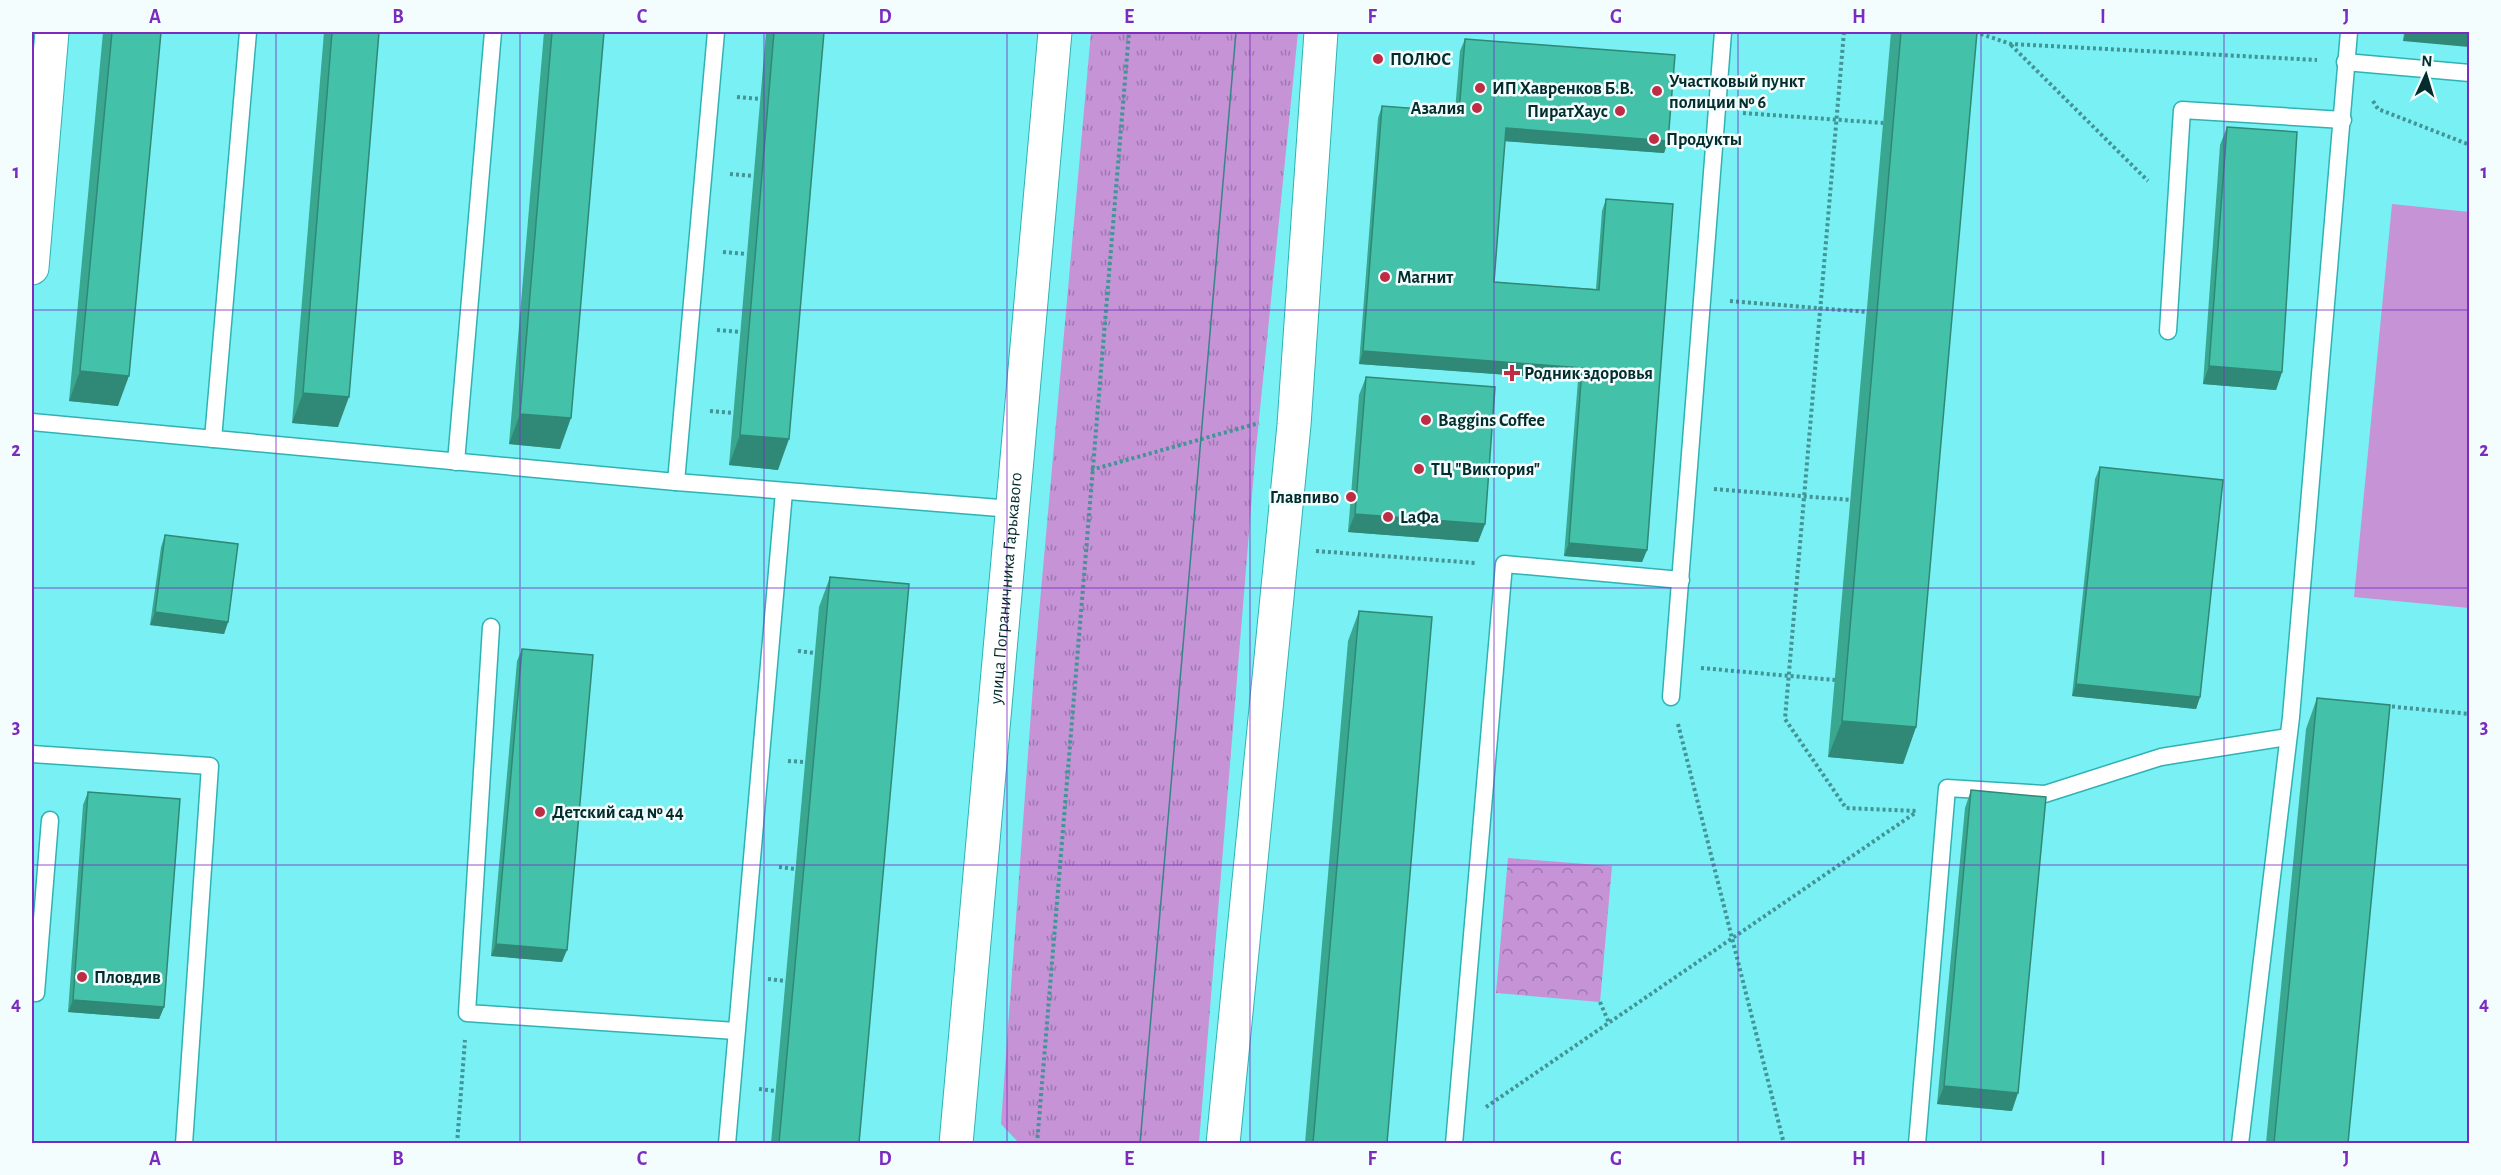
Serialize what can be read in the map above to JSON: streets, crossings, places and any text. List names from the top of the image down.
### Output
{
  "streets": {
    "street": ["улица Пограничника Гарькавого"]
  },
  "places": {
    "other": [
      "ПОЛЮС",
      "ИП Хавренков Б.В.",
      "Участковый пункт полиции № 6",
      "Азалия",
      "ПиратХаус",
      "Продукты",
      "Магнит",
      "Baggins Coffee",
      "ТЦ \"Виктория\"",
      "Главпиво",
      "LaФа",
      "Детский сад № 44",
      "Пловдив"
    ],
    "health": ["Родник здоровья"]
  },
  "north": "top",
  "grid": {
    "columns": [
      "A",
      "B",
      "C",
      "D",
      "E",
      "F",
      "G",
      "H",
      "I",
      "J"
    ],
    "rows": [
      "1",
      "2",
      "3",
      "4"
    ]
  }
}
